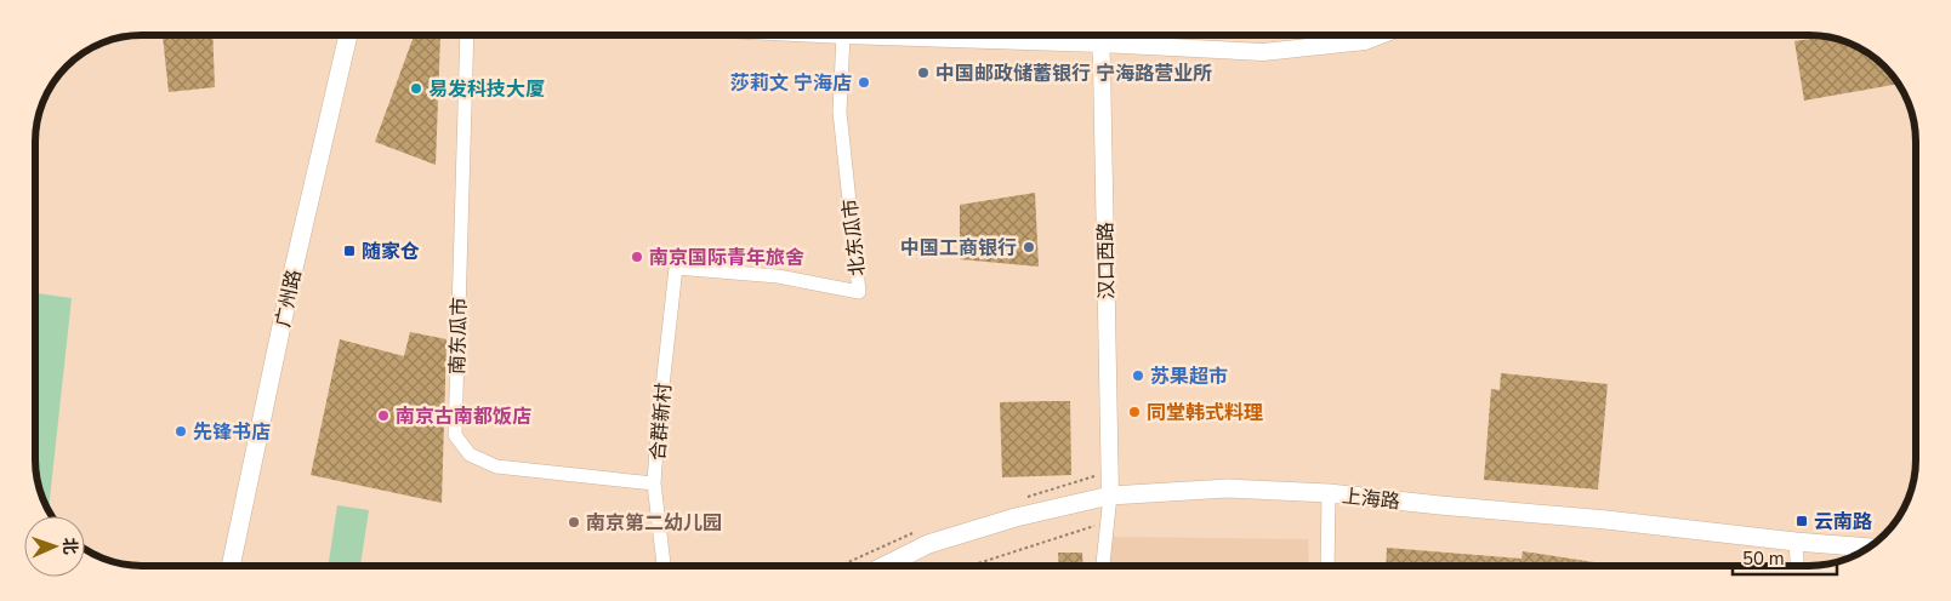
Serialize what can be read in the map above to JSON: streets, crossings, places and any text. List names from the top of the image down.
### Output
{
  "streets": {
    "main road": ["广州路", "上海路"],
    "street": [
      "北东瓜市",
      "汉口西路",
      "南东瓜市",
      "合群新村"
    ]
  },
  "crossings": [
    ["北东瓜市", "合群新村"],
    ["汉口西路", "上海路"],
    ["南东瓜市", "合群新村"]
  ],
  "places": {
    "other": [
      "中国邮政储蓄银行 宁海路营业所",
      "莎莉文 宁海店",
      "易发科技大厦",
      "中国工商银行",
      "南京国际青年旅舍",
      "苏果超市",
      "同堂韩式料理",
      "南京古南都饭店",
      "先锋书店",
      "南京第二幼儿园"
    ],
    "transit": ["随家仓", "云南路"]
  },
  "scale_bar": "50 m",
  "north": "right"
}
